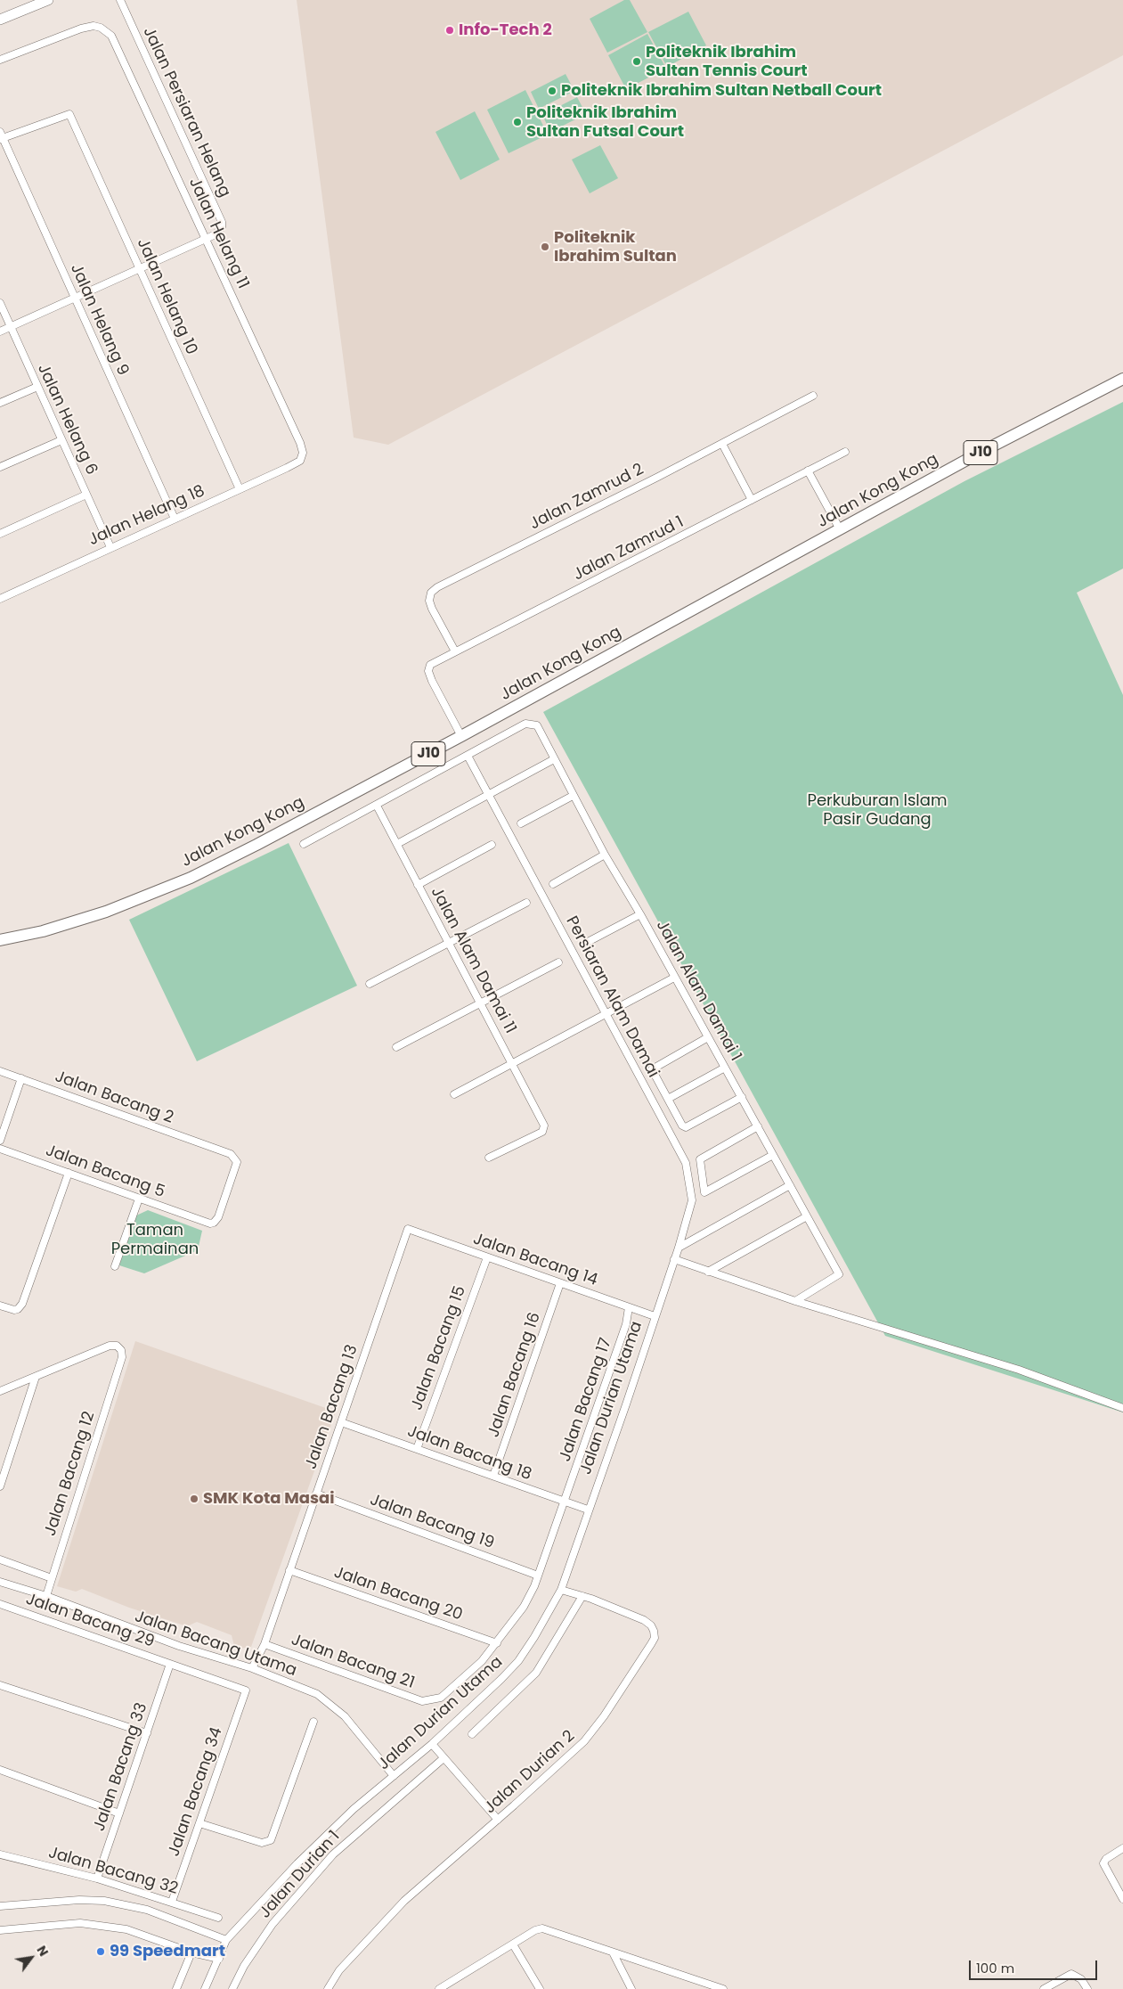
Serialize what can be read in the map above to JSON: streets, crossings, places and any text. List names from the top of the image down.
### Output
{
  "streets": {
    "main road": ["J10", "Jalan Kong Kong"],
    "street": [
      "Jalan Persiaran Helang",
      "Jalan Helang 11",
      "Jalan Helang 10",
      "Jalan Helang 9",
      "Jalan Helang 6",
      "Jalan Zamrud 2",
      "Jalan Helang 18",
      "Jalan Zamrud 1",
      "Jalan Alam Damai 11",
      "Jalan Alam Damai 1",
      "Persiaran Alam Damai",
      "Jalan Bacang 2",
      "Jalan Bacang 5",
      "Jalan Bacang 14",
      "Jalan Bacang 15",
      "Jalan Bacang 16",
      "Jalan Durian Utama",
      "Jalan Bacang 17",
      "Jalan Bacang 13",
      "Jalan Bacang 18",
      "Jalan Bacang 12",
      "Jalan Bacang 19",
      "Jalan Bacang 20",
      "Jalan Bacang 29",
      "Jalan Bacang Utama",
      "Jalan Bacang 21",
      "Jalan Bacang 33",
      "Jalan Durian 2",
      "Jalan Bacang 34",
      "Jalan Bacang 32",
      "Jalan Durian 1"
    ]
  },
  "crossings": [
    ["Jalan Persiaran Helang", "Jalan Helang 11"],
    ["Jalan Helang 11", "Jalan Helang 18"],
    ["Jalan Helang 10", "Jalan Helang 9"],
    ["Jalan Helang 10", "Jalan Helang 18"],
    ["Jalan Helang 9", "Jalan Helang 18"],
    ["Jalan Helang 6", "Jalan Helang 18"],
    ["Jalan Kong Kong", "Jalan Zamrud 1"],
    ["Jalan Zamrud 2", "Jalan Zamrud 1"],
    ["Jalan Alam Damai 1", "Persiaran Alam Damai"],
    ["Persiaran Alam Damai", "Jalan Durian Utama"],
    ["Jalan Bacang 2", "Jalan Bacang 5"],
    ["Jalan Bacang 14", "Jalan Bacang 15"],
    ["Jalan Bacang 14", "Jalan Bacang 16"],
    ["Jalan Bacang 14", "Jalan Durian Utama"],
    ["Jalan Bacang 14", "Jalan Bacang 17"],
    ["Jalan Bacang 14", "Jalan Bacang 13"],
    ["Jalan Bacang 15", "Jalan Bacang 18"],
    ["Jalan Bacang 16", "Jalan Bacang 18"],
    ["Jalan Durian Utama", "Jalan Bacang 18"],
    ["Jalan Durian Utama", "Jalan Bacang Utama"],
    ["Jalan Durian Utama", "Jalan Durian 2"],
    ["Jalan Bacang 17", "Jalan Bacang 18"],
    ["Jalan Bacang 17", "Jalan Bacang 19"],
    ["Jalan Bacang 17", "Jalan Bacang 20"],
    ["Jalan Bacang 17", "Jalan Bacang 21"],
    ["Jalan Bacang 13", "Jalan Bacang 18"],
    ["Jalan Bacang 13", "Jalan Bacang 19"],
    ["Jalan Bacang 13", "Jalan Bacang 20"],
    ["Jalan Bacang 13", "Jalan Bacang Utama"],
    ["Jalan Bacang 13", "Jalan Bacang 21"],
    ["Jalan Bacang 12", "Jalan Bacang Utama"],
    ["Jalan Bacang 29", "Jalan Bacang 33"],
    ["Jalan Bacang 29", "Jalan Bacang 34"],
    ["Jalan Bacang 33", "Jalan Bacang 32"],
    ["Jalan Bacang 34", "Jalan Bacang 32"]
  ],
  "parks": ["Perkuburan Islam Pasir Gudang", "Taman Permainan"],
  "places": [
    "Info-Tech 2",
    "Politeknik Ibrahim Sultan Tennis Court",
    "Politeknik Ibrahim Sultan Netball Court",
    "Politeknik Ibrahim Sultan Futsal Court",
    "Politeknik Ibrahim Sultan",
    "SMK Kota Masai",
    "99 Speedmart"
  ],
  "scale_bar": "100 m",
  "north": "top right"
}
